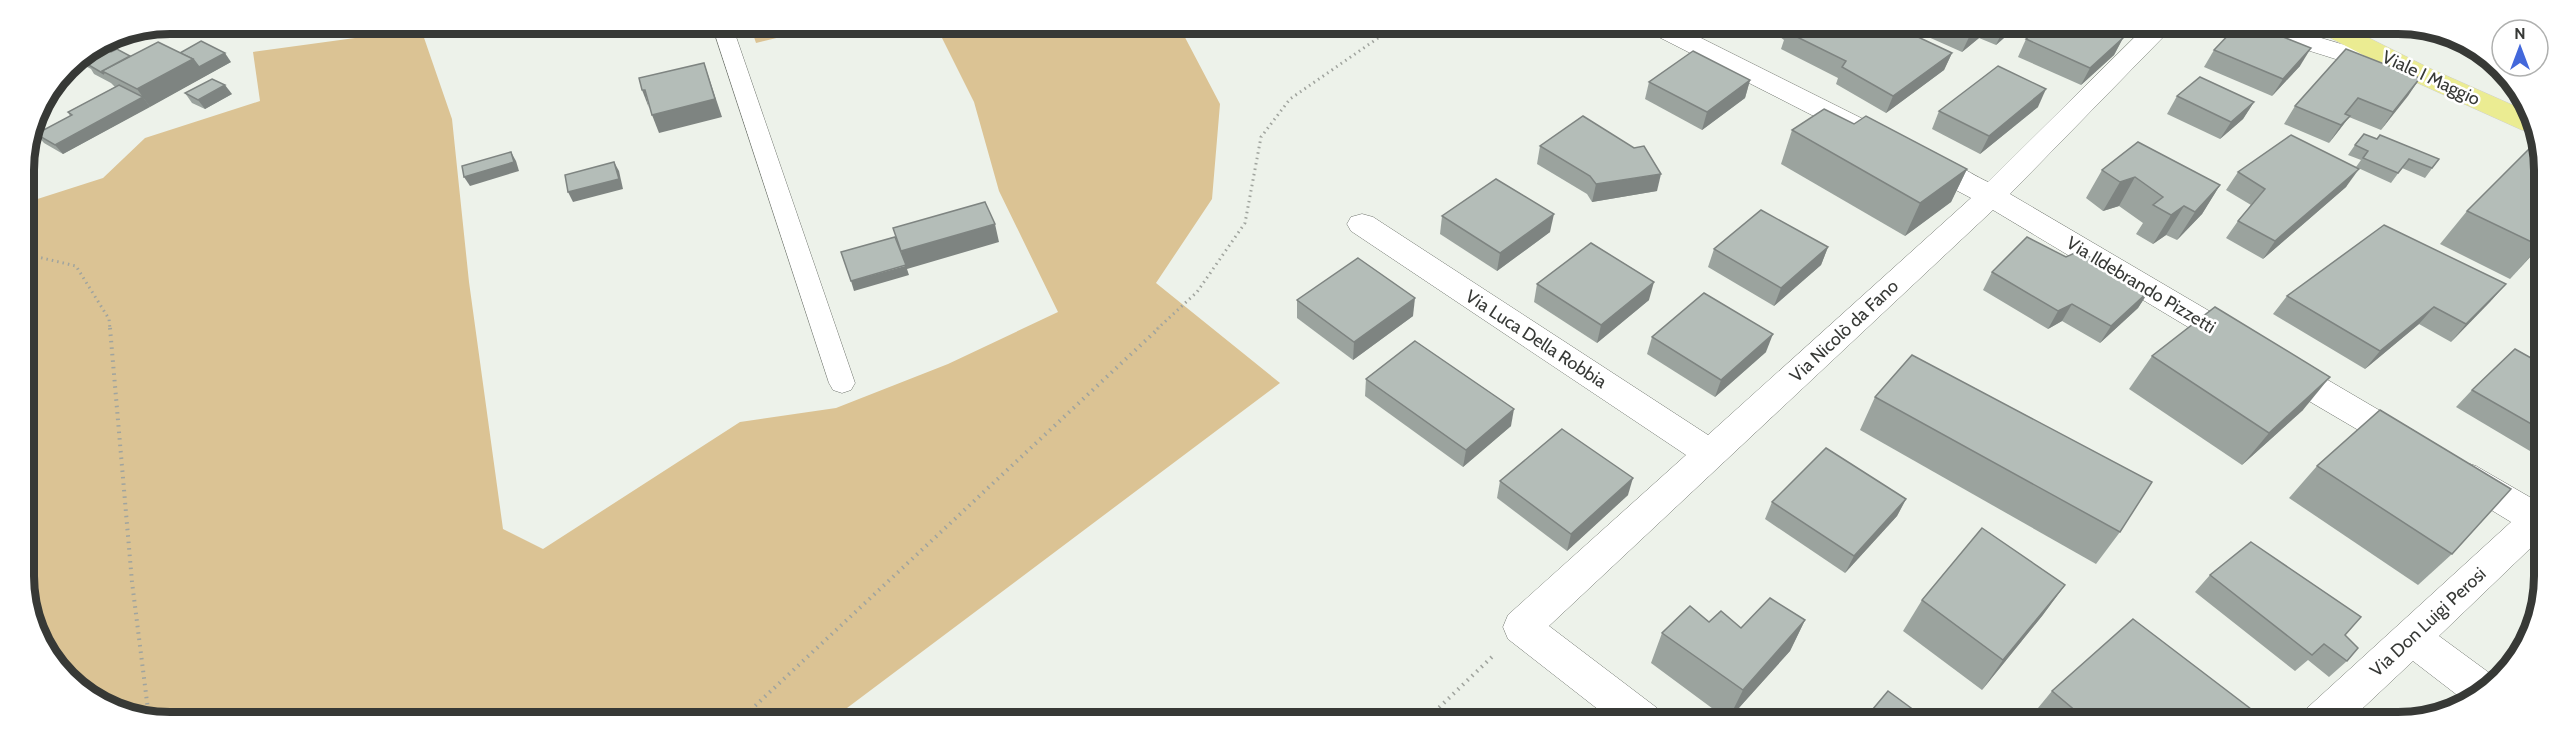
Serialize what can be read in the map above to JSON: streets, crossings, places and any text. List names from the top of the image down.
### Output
{
  "streets": {
    "main road": ["Viale I Maggio"],
    "street": [
      "Via Ildebrando Pizzetti",
      "Via Nicolò da Fano",
      "Via Luca Della Robbia",
      "Via Don Luigi Perosi"
    ]
  },
  "crossings": [
    ["Via Ildebrando Pizzetti", "Via Nicolò da Fano"],
    ["Via Nicolò da Fano", "Via Luca Della Robbia"]
  ],
  "north": "top"
}
